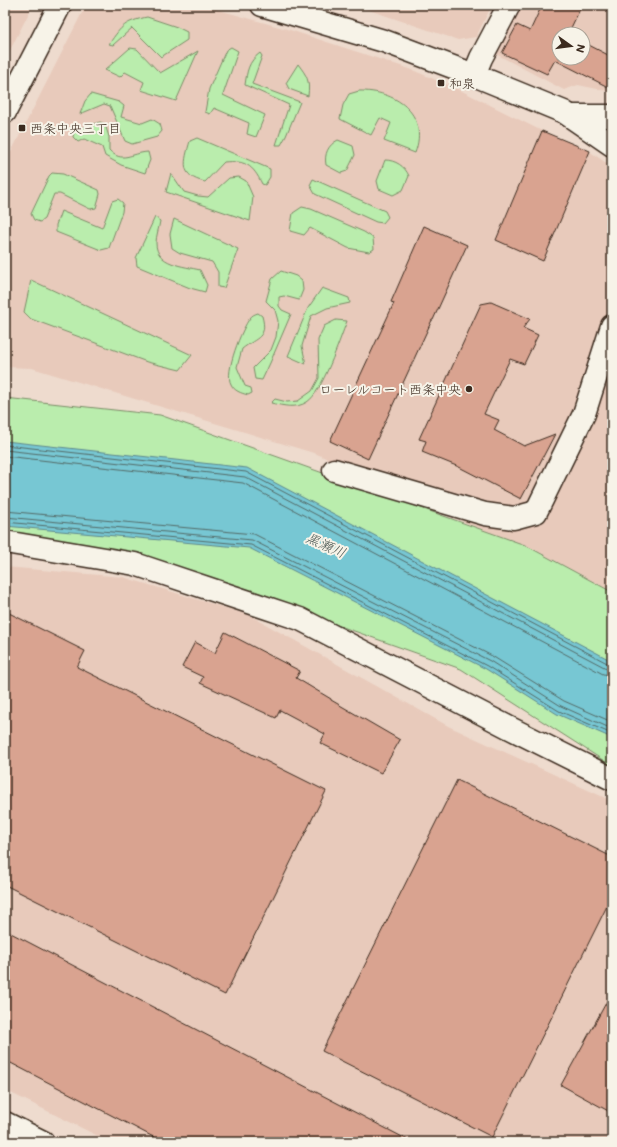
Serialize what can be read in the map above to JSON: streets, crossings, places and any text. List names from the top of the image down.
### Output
{
  "water": ["黒瀬川"],
  "places": {
    "transit": ["和泉", "西条中央三丁目"],
    "other": ["ローレルコート西条中央"]
  },
  "north": "right"
}
